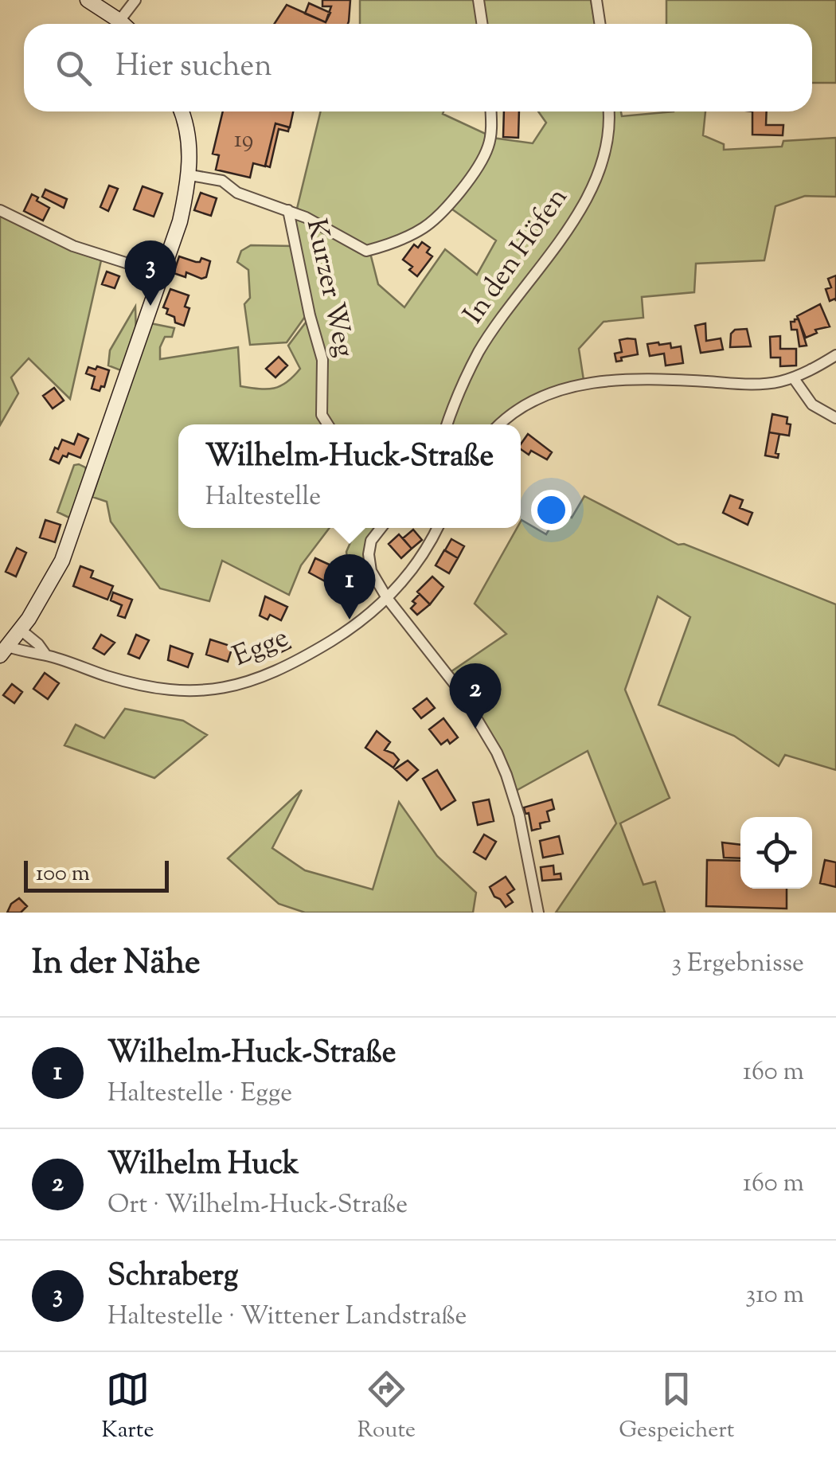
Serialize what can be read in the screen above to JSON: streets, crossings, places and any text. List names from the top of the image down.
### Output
{
  "streets": {
    "street": ["In den Höfen", "Kurzer Weg", "Egge"]
  },
  "house_numbers": ["19"],
  "scale_bar": "100 m",
  "page": {
    "search": "Hier suchen",
    "pins": ["3", "1", "2"],
    "popup": ["Wilhelm-Huck-Straße", "Haltestelle"],
    "scale": "100 m",
    "heading": ["In der Nähe", "3 Ergebnisse"],
    "list": [
      {
        "mark": "1",
        "name": "Wilhelm-Huck-Straße",
        "note": "Haltestelle · Egge",
        "value": "160 m"
      },
      {
        "mark": "2",
        "name": "Wilhelm Huck",
        "note": "Ort · Wilhelm-Huck-Straße",
        "value": "160 m"
      },
      {
        "mark": "3",
        "name": "Schraberg",
        "note": "Haltestelle · Wittener Landstraße",
        "value": "310 m"
      }
    ],
    "nav": ["Karte", "Route", "Gespeichert"]
  }
}
